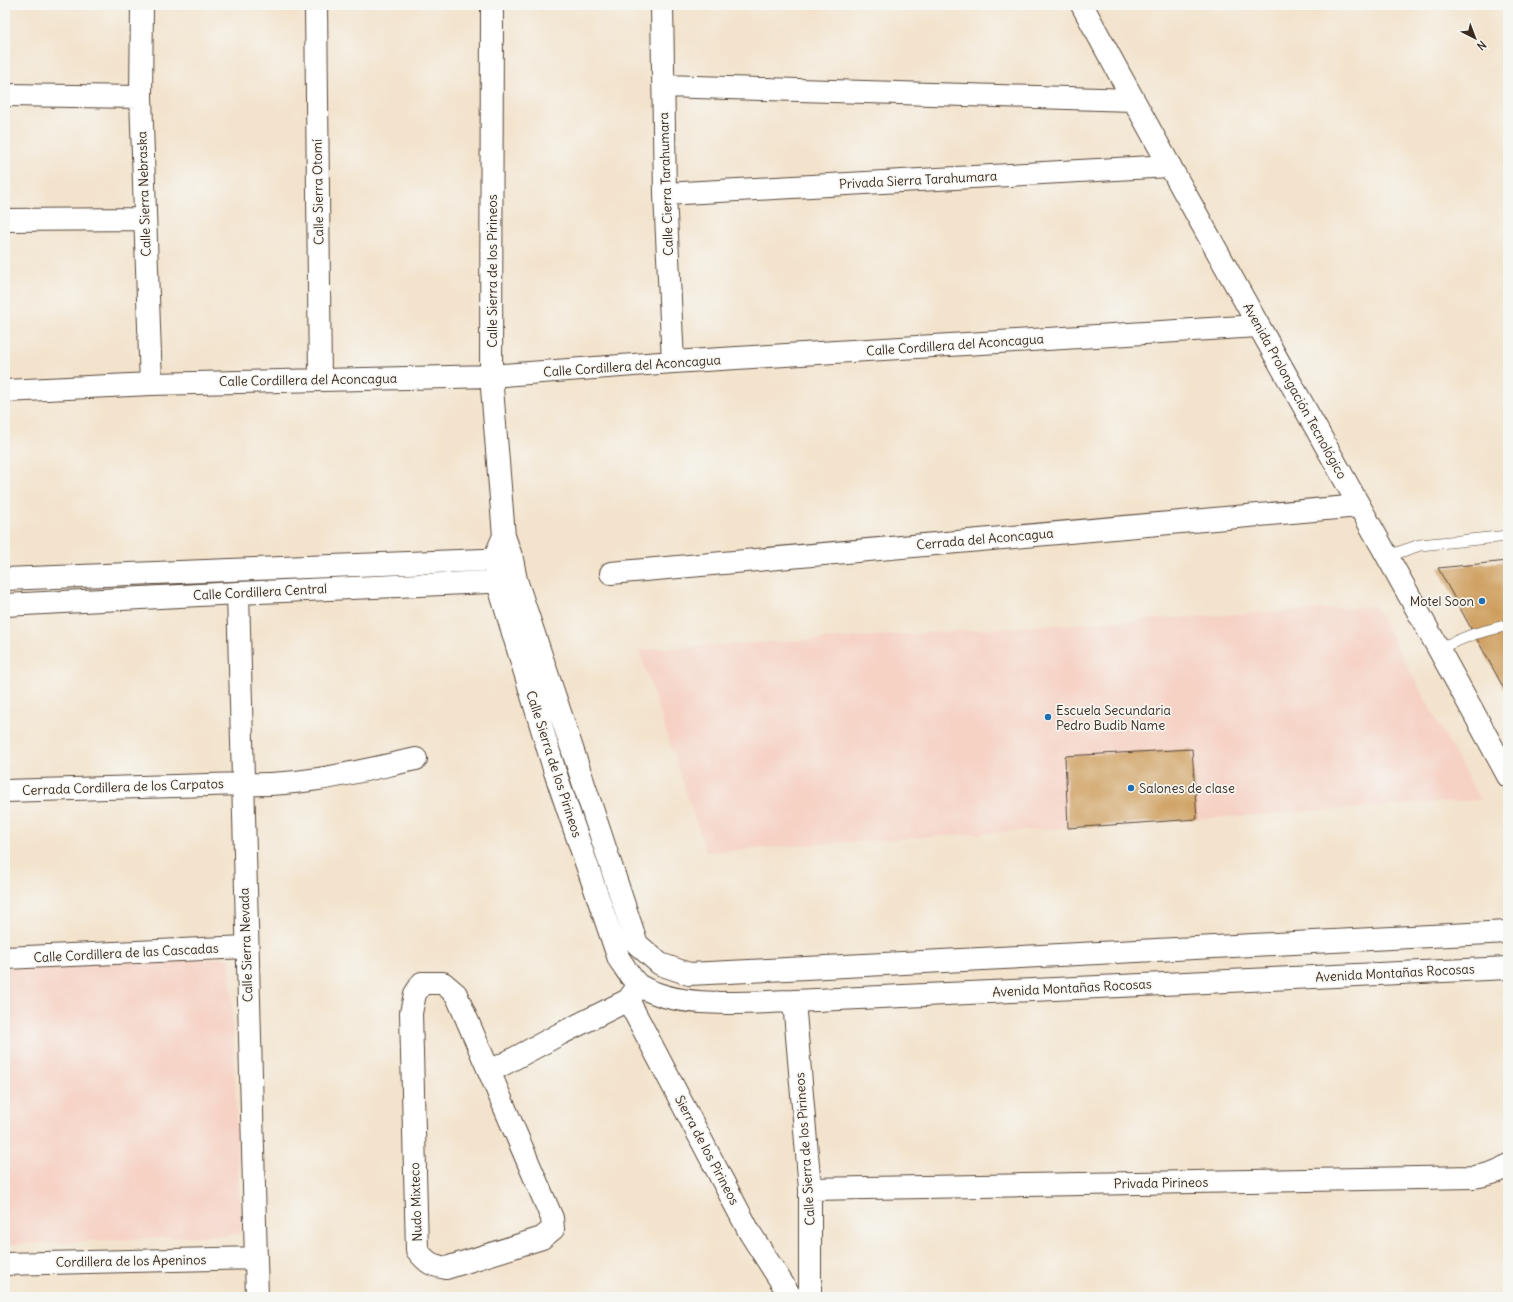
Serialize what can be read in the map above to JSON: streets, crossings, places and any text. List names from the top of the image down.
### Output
{
  "streets": {
    "street": [
      "Privada Sierra Tarahumara",
      "Calle Cierra Tarahumara",
      "Calle Sierra Otomí",
      "Calle Sierra Nebraska",
      "Calle Sierra de los Pirineos",
      "Calle Cordillera del Aconcagua",
      "Avenida Prolongación Tecnológico",
      "Cerrada del Aconcagua",
      "Calle Cordillera Central",
      "Cerrada Cordillera de los Carpatos",
      "Calle Sierra Nevada",
      "Calle Cordillera de las Cascadas",
      "Avenida Montañas Rocosas",
      "Sierra de los Pirineos",
      "Privada Pirineos",
      "Nudo Mixteco",
      "Cordillera de los Apeninos"
    ]
  },
  "crossings": [
    ["Privada Sierra Tarahumara", "Calle Cierra Tarahumara"],
    ["Privada Sierra Tarahumara", "Avenida Prolongación Tecnológico"],
    ["Calle Cierra Tarahumara", "Calle Cordillera del Aconcagua"],
    ["Calle Sierra Otomí", "Calle Cordillera del Aconcagua"],
    ["Calle Sierra Nebraska", "Calle Cordillera del Aconcagua"],
    ["Calle Sierra de los Pirineos", "Calle Cordillera del Aconcagua"],
    ["Calle Sierra de los Pirineos", "Calle Cordillera Central"],
    ["Calle Sierra de los Pirineos", "Avenida Montañas Rocosas"],
    ["Calle Sierra de los Pirineos", "Sierra de los Pirineos"],
    ["Calle Sierra de los Pirineos", "Privada Pirineos"],
    ["Calle Cordillera del Aconcagua", "Avenida Prolongación Tecnológico"],
    ["Avenida Prolongación Tecnológico", "Cerrada del Aconcagua"],
    ["Calle Cordillera Central", "Calle Sierra Nevada"],
    ["Cerrada Cordillera de los Carpatos", "Calle Sierra Nevada"],
    ["Calle Sierra Nevada", "Calle Cordillera de las Cascadas"],
    ["Calle Sierra Nevada", "Cordillera de los Apeninos"],
    ["Avenida Montañas Rocosas", "Sierra de los Pirineos"]
  ],
  "places": ["Motel Soon", "Escuela Secundaria Pedro Budib Name", "Salones de clase"],
  "north": "bottom right"
}
